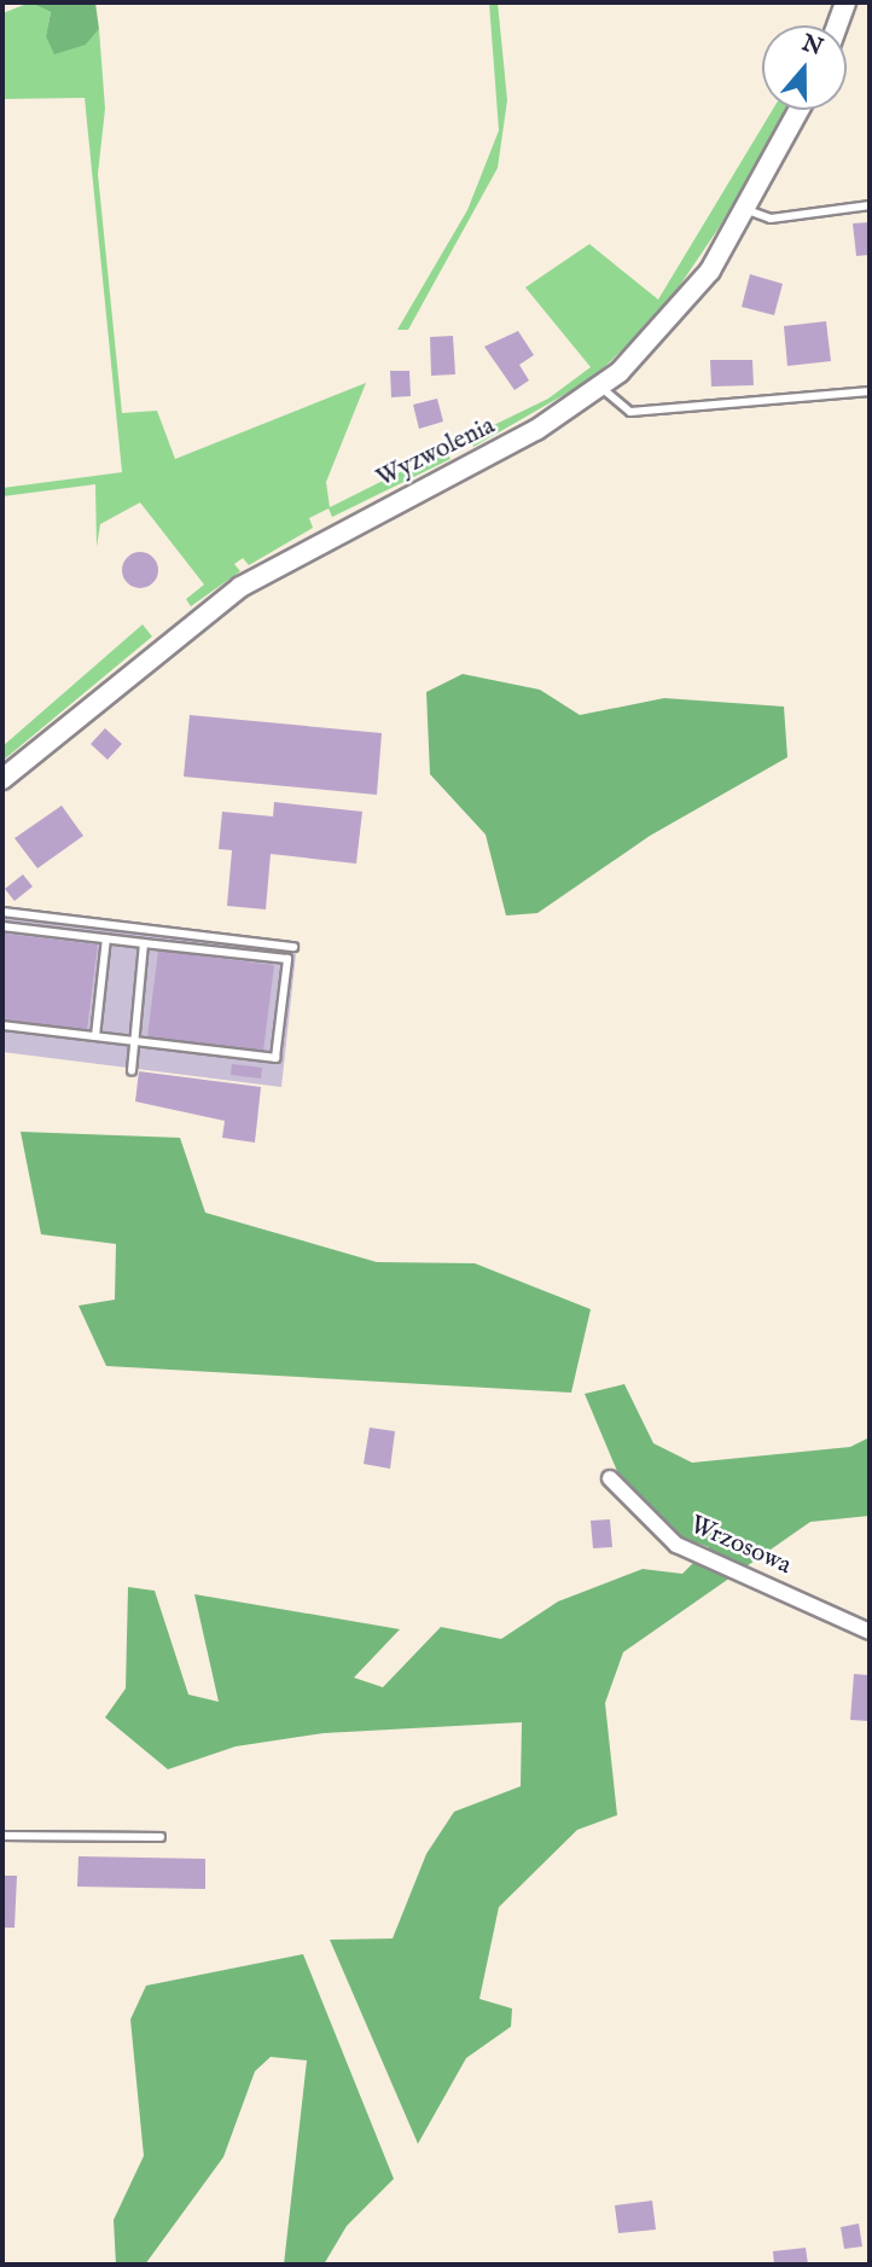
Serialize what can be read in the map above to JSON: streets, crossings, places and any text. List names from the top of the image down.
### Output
{
  "streets": {
    "street": ["Wyzwolenia", "Wrzosowa"]
  },
  "north": "top"
}
